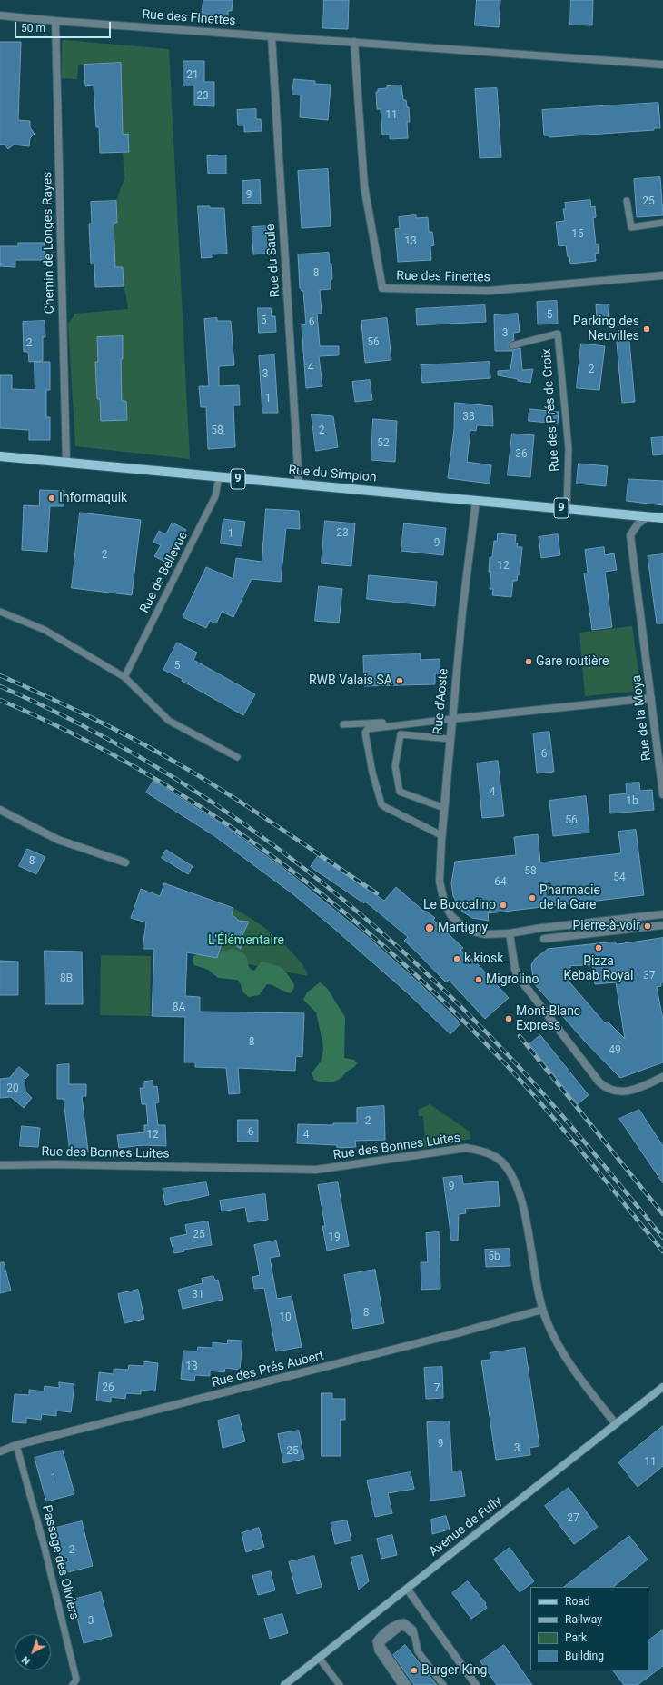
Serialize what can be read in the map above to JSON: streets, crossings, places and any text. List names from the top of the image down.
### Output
{
  "streets": {
    "main road": ["Rue du Simplon", "9", "Avenue de Fully"],
    "street": [
      "Rue des Finettes",
      "Chemin de Longes Rayes",
      "Rue du Saule",
      "Rue d'Aoste",
      "Rue de la Moya",
      "Rue des Bonnes Luites",
      "Rue des Prés Aubert"
    ],
    "lane": ["Rue des Prés de Croix", "Rue de Bellevue", "Passage des Oliviers"]
  },
  "crossings": [
    ["Rue des Finettes", "Chemin de Longes Rayes"],
    ["Rue des Finettes", "Rue du Saule"],
    ["Chemin de Longes Rayes", "Rue du Simplon"],
    ["Rue du Saule", "Rue du Simplon"],
    ["Rue des Prés de Croix", "Rue du Simplon"],
    ["Rue du Simplon", "Rue de Bellevue"],
    ["Rue du Simplon", "Rue d'Aoste"],
    ["Rue du Simplon", "Rue de la Moya"],
    ["Rue des Bonnes Luites", "Rue des Prés Aubert"],
    ["Rue des Bonnes Luites", "Avenue de Fully"],
    ["Rue des Prés Aubert", "Passage des Oliviers"]
  ],
  "parks": ["L'Élémentaire"],
  "places": [
    "Parking des Neuvilles",
    "Informaquik",
    "Gare routière",
    "RWB Valais SA",
    "Pharmacie de la Gare",
    "Le Boccalino",
    "Pierre-à-voir",
    "Martigny",
    "Pizza Kebab Royal",
    "k kiosk",
    "Migrolino",
    "Mont-Blanc Express",
    "Burger King"
  ],
  "house_numbers": [
    "21",
    "23",
    "11",
    "9",
    "25",
    "15",
    "13",
    "8",
    "5",
    "5",
    "6",
    "3",
    "56",
    "2",
    "4",
    "2",
    "3",
    "1",
    "38",
    "58",
    "2",
    "52",
    "36",
    "23",
    "1",
    "9",
    "2",
    "12",
    "5",
    "6",
    "4",
    "1b",
    "56",
    "8",
    "58",
    "54",
    "64",
    "37",
    "8B",
    "8A",
    "8",
    "49",
    "20",
    "2",
    "6",
    "12",
    "4",
    "9",
    "25",
    "19",
    "5b",
    "31",
    "8",
    "10",
    "18",
    "26",
    "7",
    "9",
    "3",
    "25",
    "11",
    "1",
    "27",
    "2",
    "3"
  ],
  "legend": [
    "Road",
    "Railway",
    "Park",
    "Building"
  ],
  "scale_bar": "50 m",
  "north": "bottom left"
}
